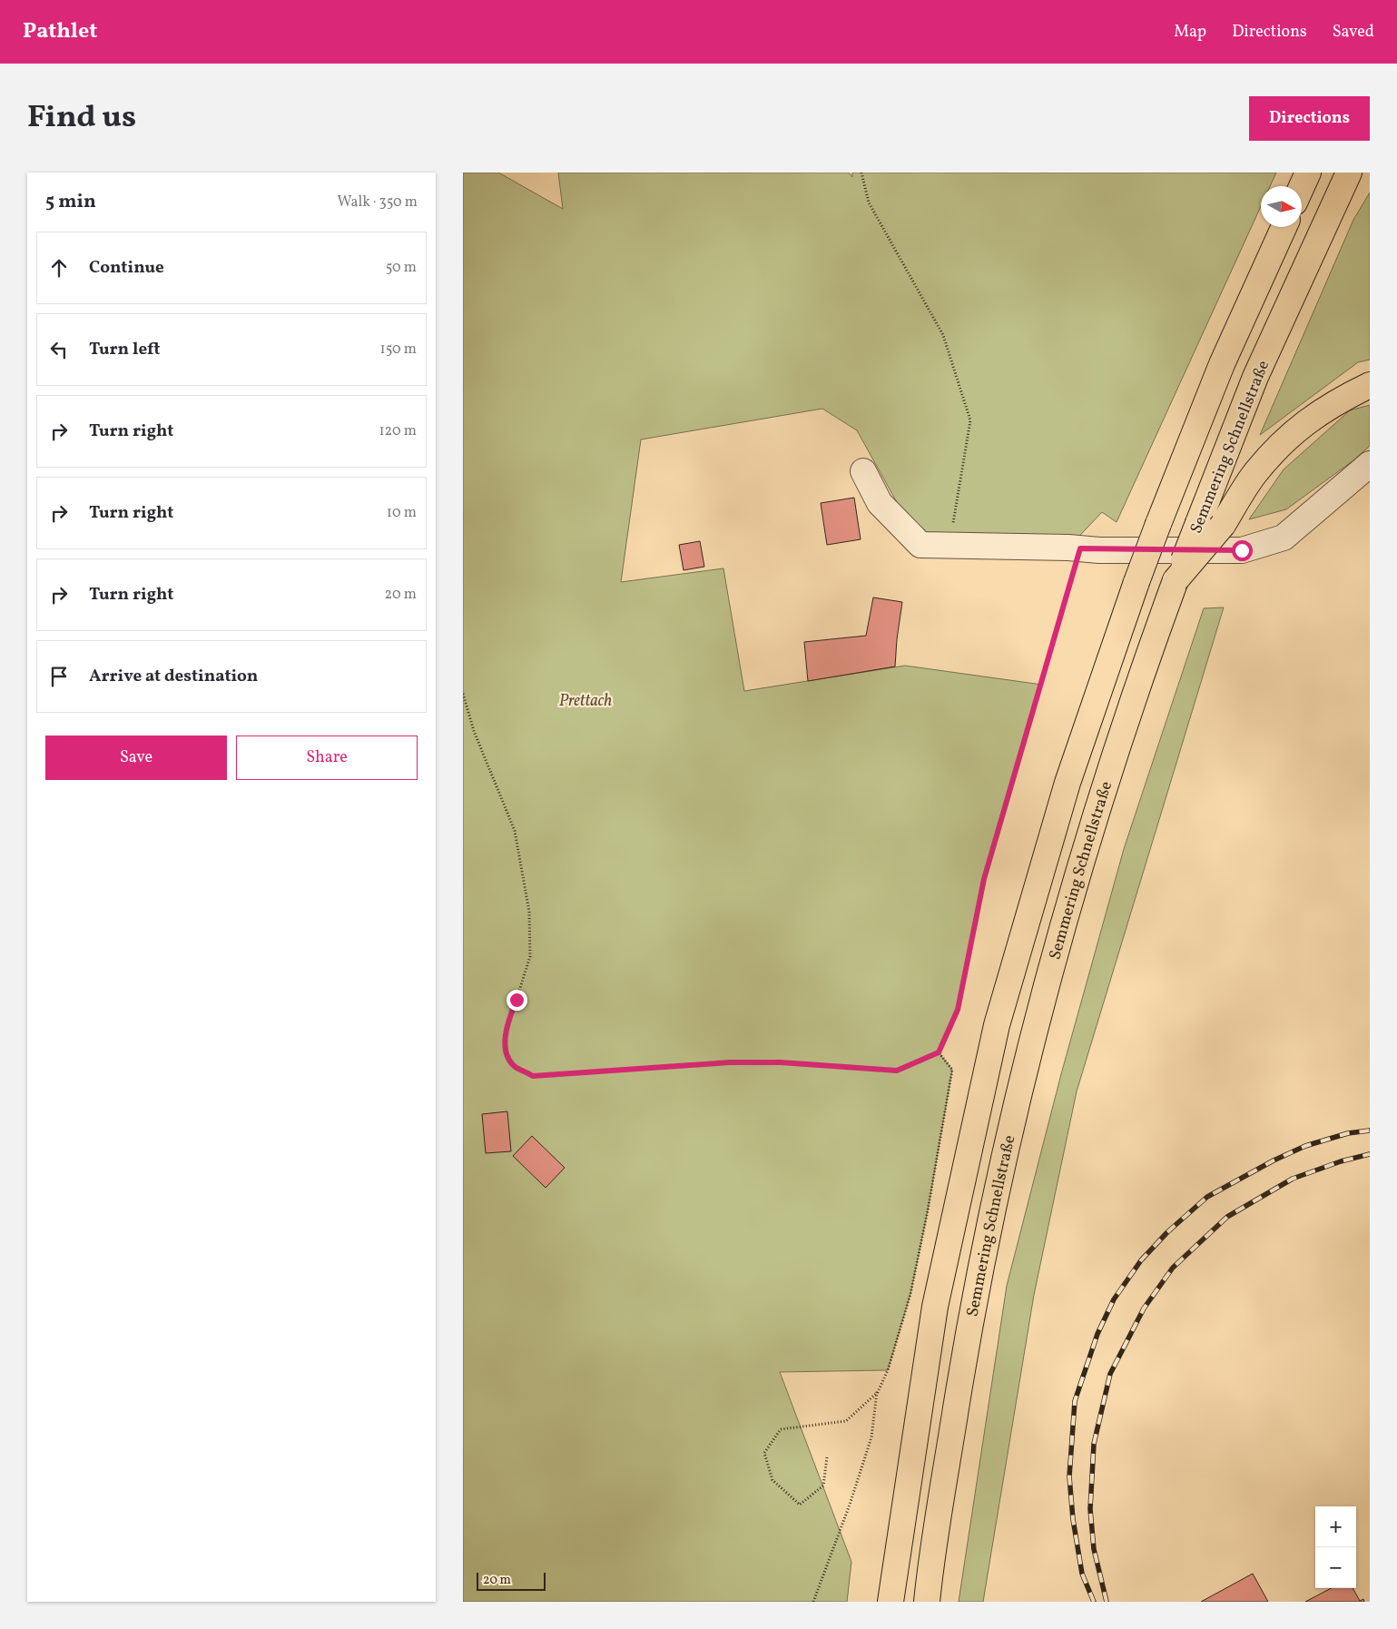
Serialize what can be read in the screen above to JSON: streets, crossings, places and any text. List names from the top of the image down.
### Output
{
  "streets": {
    "highway": ["Semmering Schnellstraße"]
  },
  "parks": ["Prettach"],
  "scale_bar": "20 m",
  "north": "right",
  "page": {
    "header": "Pathlet",
    "nav": ["Map", "Directions", "Saved"],
    "title": "Find us",
    "buttons": [
      "Directions",
      ["Save", "Share"]
    ],
    "heading": ["5 min", "Walk · 350 m"],
    "list": [
      ["Continue", "50 m"],
      ["Turn left", "150 m"],
      ["Turn right", "120 m"],
      ["Turn right", "10 m"],
      ["Turn right", "20 m"],
      "Arrive at destination"
    ],
    "map_buttons": ["+", "−"],
    "scale": "20 m"
  }
}
